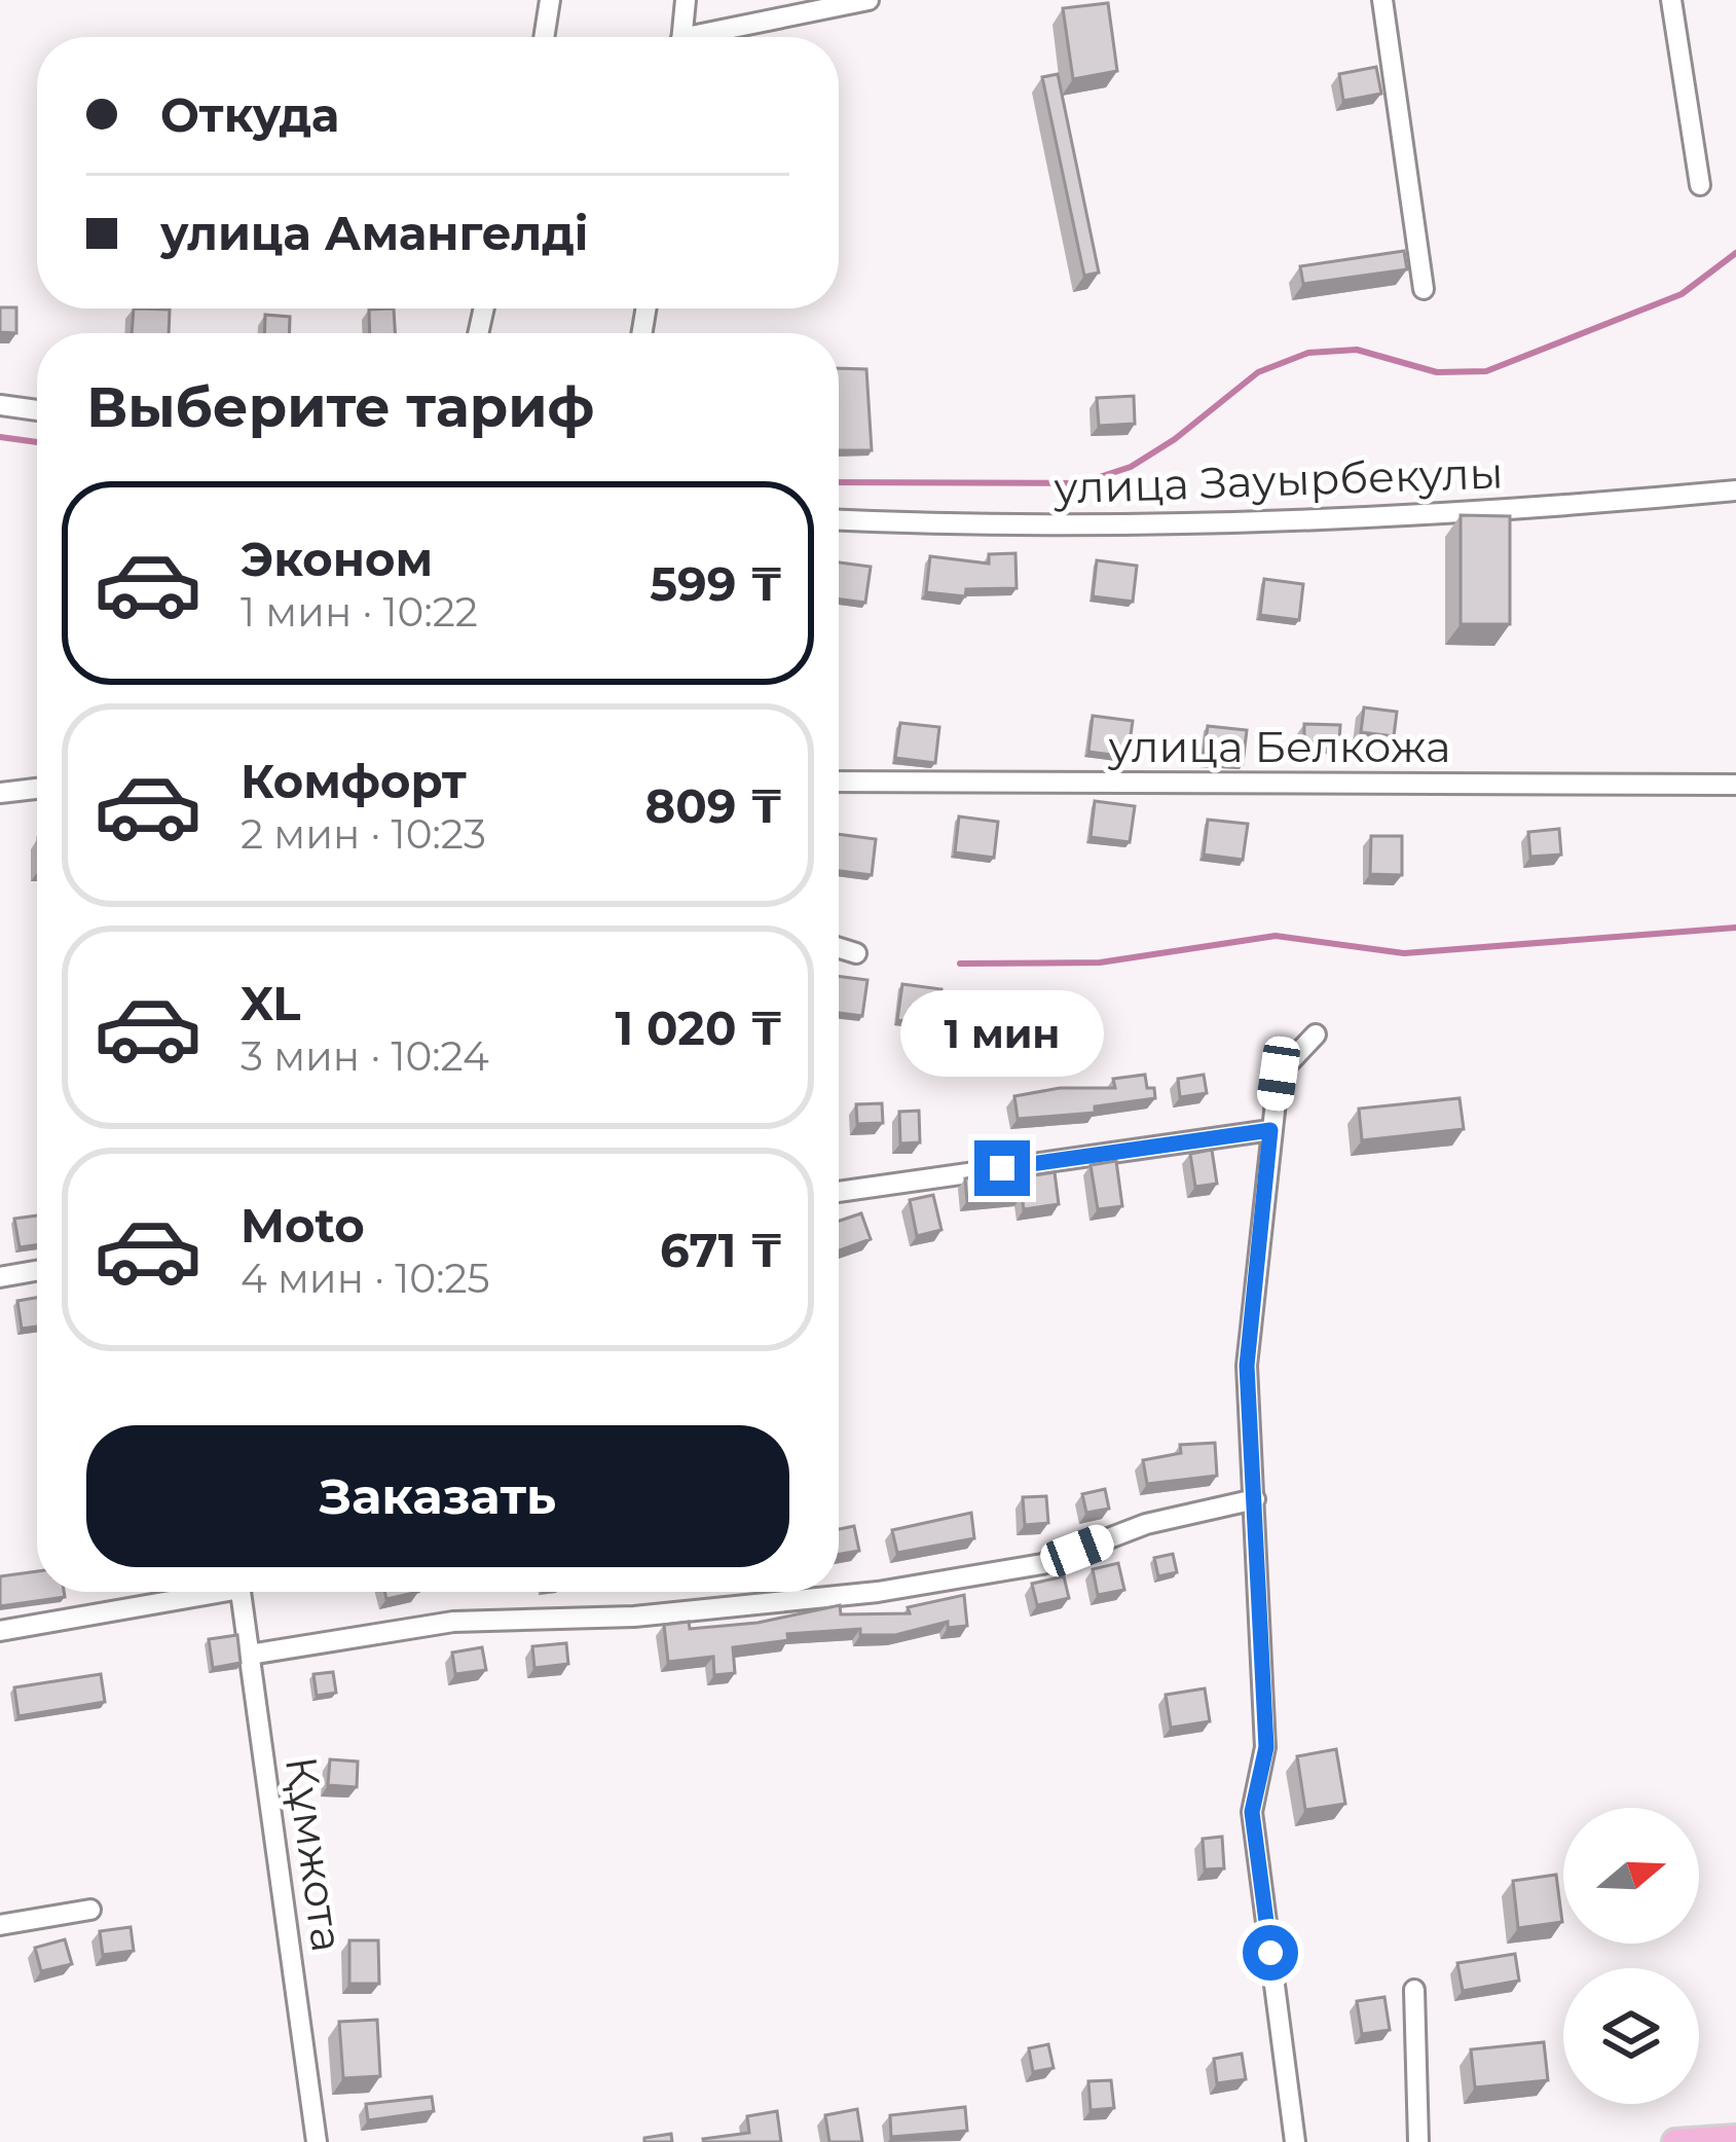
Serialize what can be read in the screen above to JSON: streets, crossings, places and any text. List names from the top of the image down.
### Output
{
  "streets": {
    "street": ["улица Зауырбекулы", "улица Белкожа", "Құмжота"]
  },
  "north": "right",
  "page": {
    "banner": ["Откуда", "улица Амангелді"],
    "heading": "Выберите тариф",
    "list": [
      {
        "name": "Эконом",
        "note": "1 мин · 10:22",
        "value": "599 ₸"
      },
      {
        "name": "Комфорт",
        "note": "2 мин · 10:23",
        "value": "809 ₸"
      },
      {
        "name": "XL",
        "note": "3 мин · 10:24",
        "value": "1 020 ₸"
      },
      {
        "name": "Moto",
        "note": "4 мин · 10:25",
        "value": "671 ₸"
      }
    ],
    "bubble": "1 мин",
    "buttons": "Заказать"
  }
}
